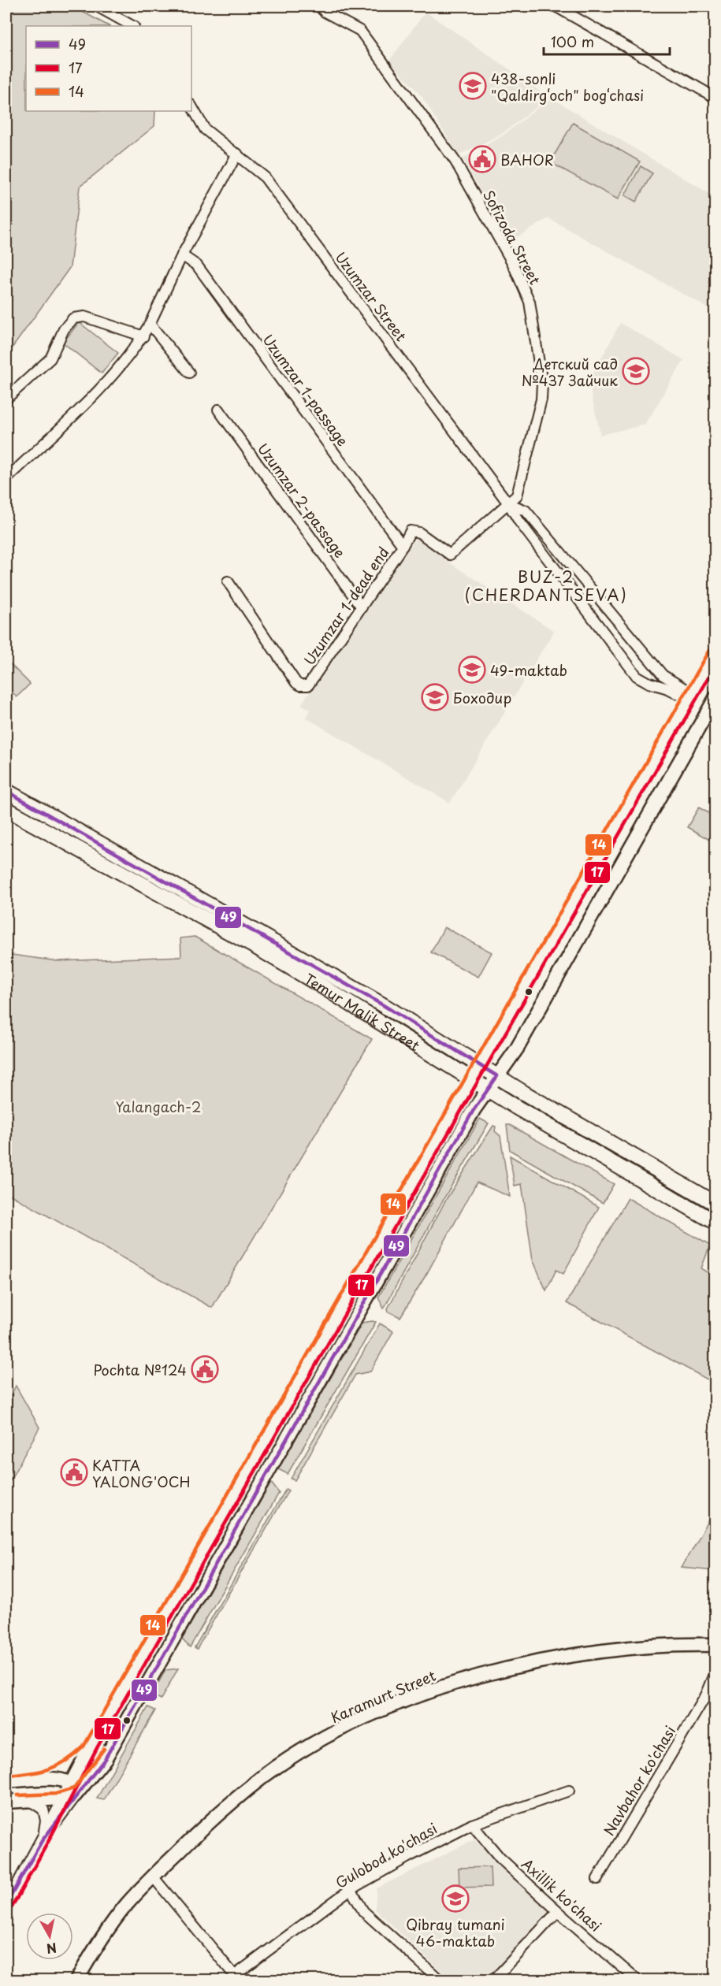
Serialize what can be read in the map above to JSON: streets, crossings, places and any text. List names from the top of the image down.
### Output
{
  "streets": {
    "highway": ["Temur Malik Street"],
    "main road": ["Karamurt Street"],
    "street": [
      "Sofizoda Street",
      "Uzumzаr Street",
      "Uzumzаr 1-passage",
      "Uzumzаr 2-passage",
      "Uzumzаr 1-dead end",
      "Navbahor ko'chasi",
      "Gulobod ko'chasi",
      "Axillik ko'chasi"
    ]
  },
  "crossings": [
    ["Sofizoda Street", "Uzumzаr Street"],
    ["Sofizoda Street", "Uzumzаr 1-dead end"],
    ["Uzumzаr Street", "Uzumzаr 1-dead end"],
    ["Uzumzаr 1-passage", "Uzumzаr 1-dead end"],
    ["Uzumzаr 2-passage", "Uzumzаr 1-dead end"],
    ["Gulobod ko'chasi", "Axillik ko'chasi"]
  ],
  "districts": ["BUZ-2 (CHERDANTSEVA)"],
  "parks": ["Yalangach-2"],
  "places": {
    "school or university": [
      "438-sonli \"Qaldirg‘och\" bog‘chasi",
      "Детский сад №437 Зайчик",
      "49-maktab",
      "Боходир",
      "Qibray tumani 46-maktab"
    ],
    "public building": ["BAHOR", "Pochta №124", "KATTA YALONG'OCH"]
  },
  "lines": ["transit line 14", "transit line 17", "transit line 49"],
  "legend": ["49", "17", "14"],
  "scale_bar": "100 m",
  "north": "bottom"
}
